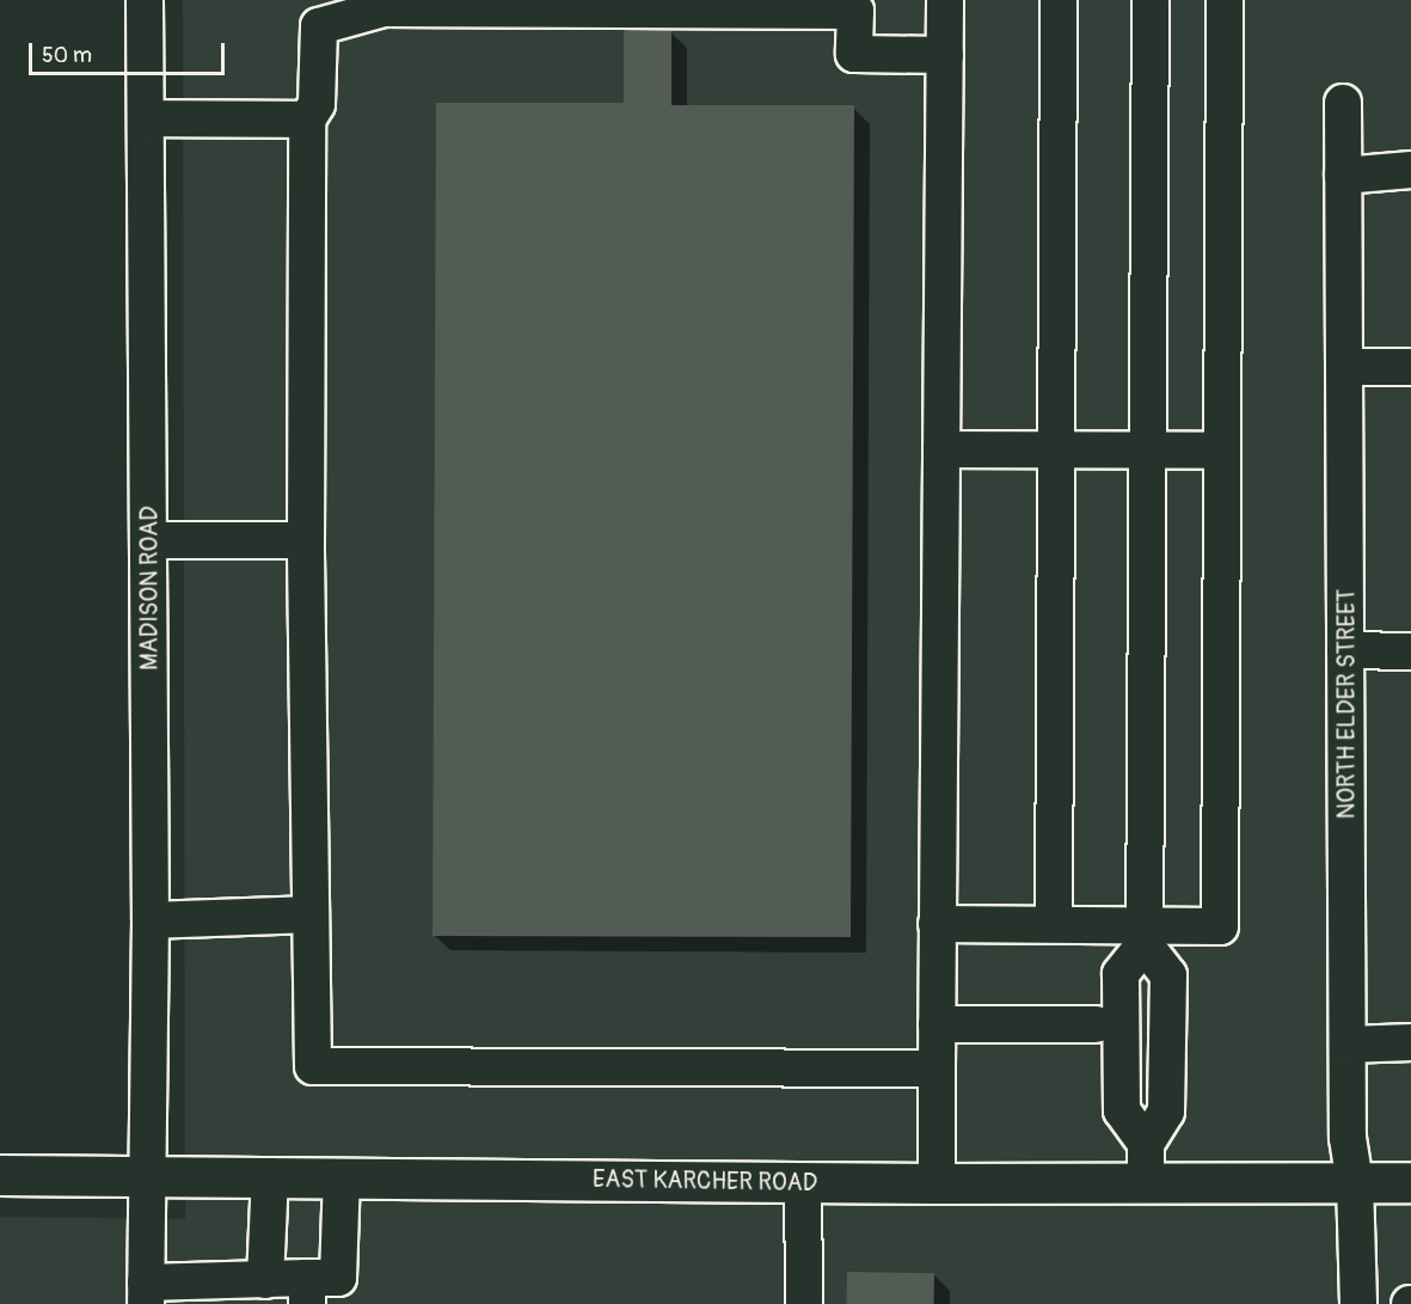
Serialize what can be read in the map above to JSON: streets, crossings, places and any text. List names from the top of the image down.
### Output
{
  "streets": {
    "main road": ["EAST KARCHER ROAD"],
    "street": ["MADISON ROAD", "NORTH ELDER STREET"]
  },
  "crossings": [
    ["MADISON ROAD", "EAST KARCHER ROAD"],
    ["NORTH ELDER STREET", "EAST KARCHER ROAD"]
  ],
  "scale_bar": "50 m"
}
